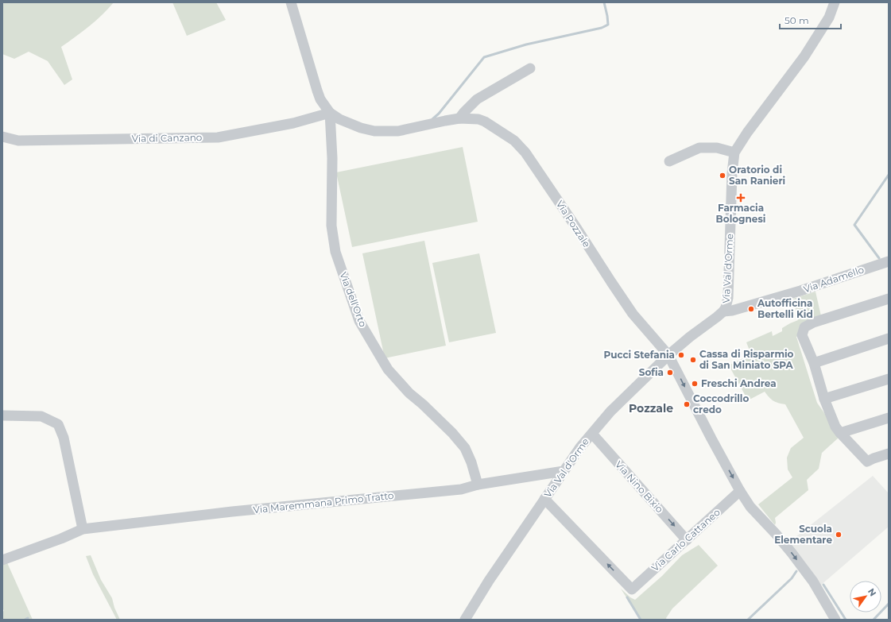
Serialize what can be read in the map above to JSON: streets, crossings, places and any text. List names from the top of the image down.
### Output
{
  "streets": {
    "street": [
      "Via di Canzano",
      "Via Pozzale",
      "Via Val d'Orme",
      "Via Adamello",
      "Via dell'Orto",
      "Via Nino Bixio",
      "Via Maremmana Primo Tratto",
      "Via Carlo Cattaneo"
    ]
  },
  "crossings": [
    ["Via di Canzano", "Via Pozzale"],
    ["Via di Canzano", "Via dell'Orto"],
    ["Via Pozzale", "Via Val d'Orme"],
    ["Via Pozzale", "Via dell'Orto"],
    ["Via Pozzale", "Via Carlo Cattaneo"],
    ["Via Val d'Orme", "Via Adamello"],
    ["Via Val d'Orme", "Via Nino Bixio"],
    ["Via Val d'Orme", "Via Maremmana Primo Tratto"],
    ["Via Val d'Orme", "Via Carlo Cattaneo"],
    ["Via dell'Orto", "Via Maremmana Primo Tratto"],
    ["Via Nino Bixio", "Via Carlo Cattaneo"]
  ],
  "one_way": ["Via Pozzale", "Via Nino Bixio"],
  "districts": ["Pozzale"],
  "places": {
    "other": [
      "Oratorio di San Ranieri",
      "Autofficina Bertelli Kid",
      "Pucci Stefania",
      "Cassa di Risparmio di San Miniato SPA",
      "Sofia",
      "Freschi Andrea",
      "Coccodrillo credo",
      "Scuola Elementare"
    ],
    "health": ["Farmacia Bolognesi"]
  },
  "scale_bar": "50 m",
  "north": "top right"
}
